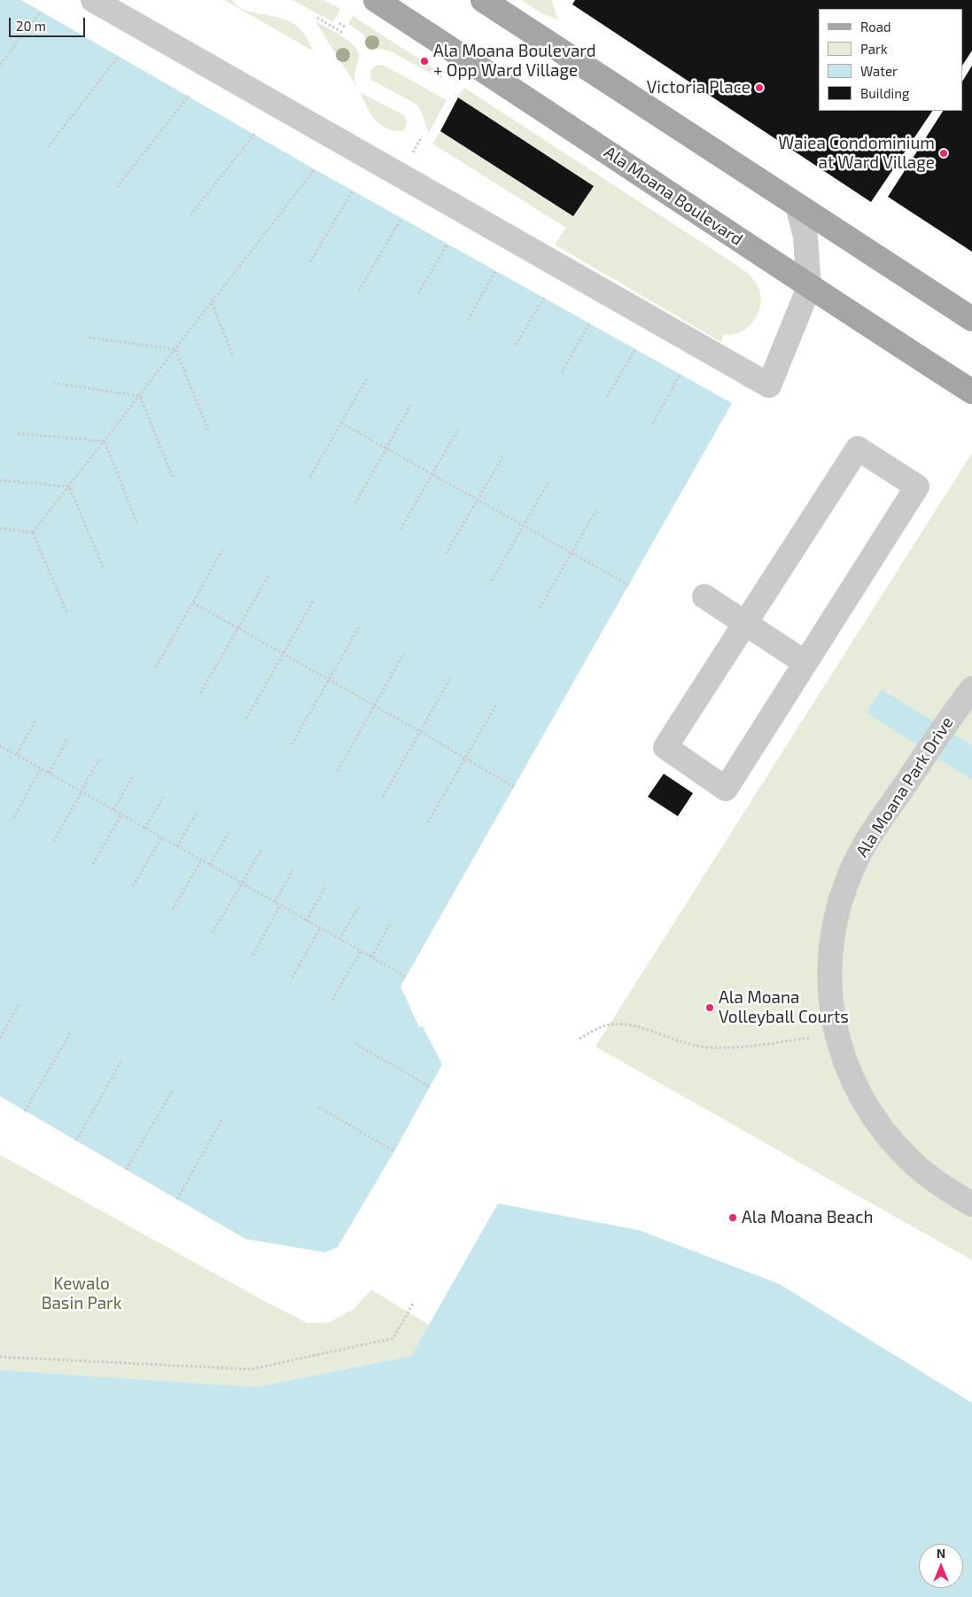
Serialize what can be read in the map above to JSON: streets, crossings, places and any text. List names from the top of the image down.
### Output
{
  "streets": {
    "main road": ["Ala Moana Boulevard"],
    "lane": ["Ala Moana Park Drive"]
  },
  "parks": ["Kewalo Basin Park"],
  "places": [
    "Ala Moana Boulevard + Opp Ward Village",
    "Victoria Place",
    "Waiea Condominium at Ward Village",
    "Ala Moana Volleyball Courts",
    "Ala Moana Beach"
  ],
  "legend": [
    "Road",
    "Park",
    "Water",
    "Building"
  ],
  "scale_bar": "20 m",
  "north": "top"
}
